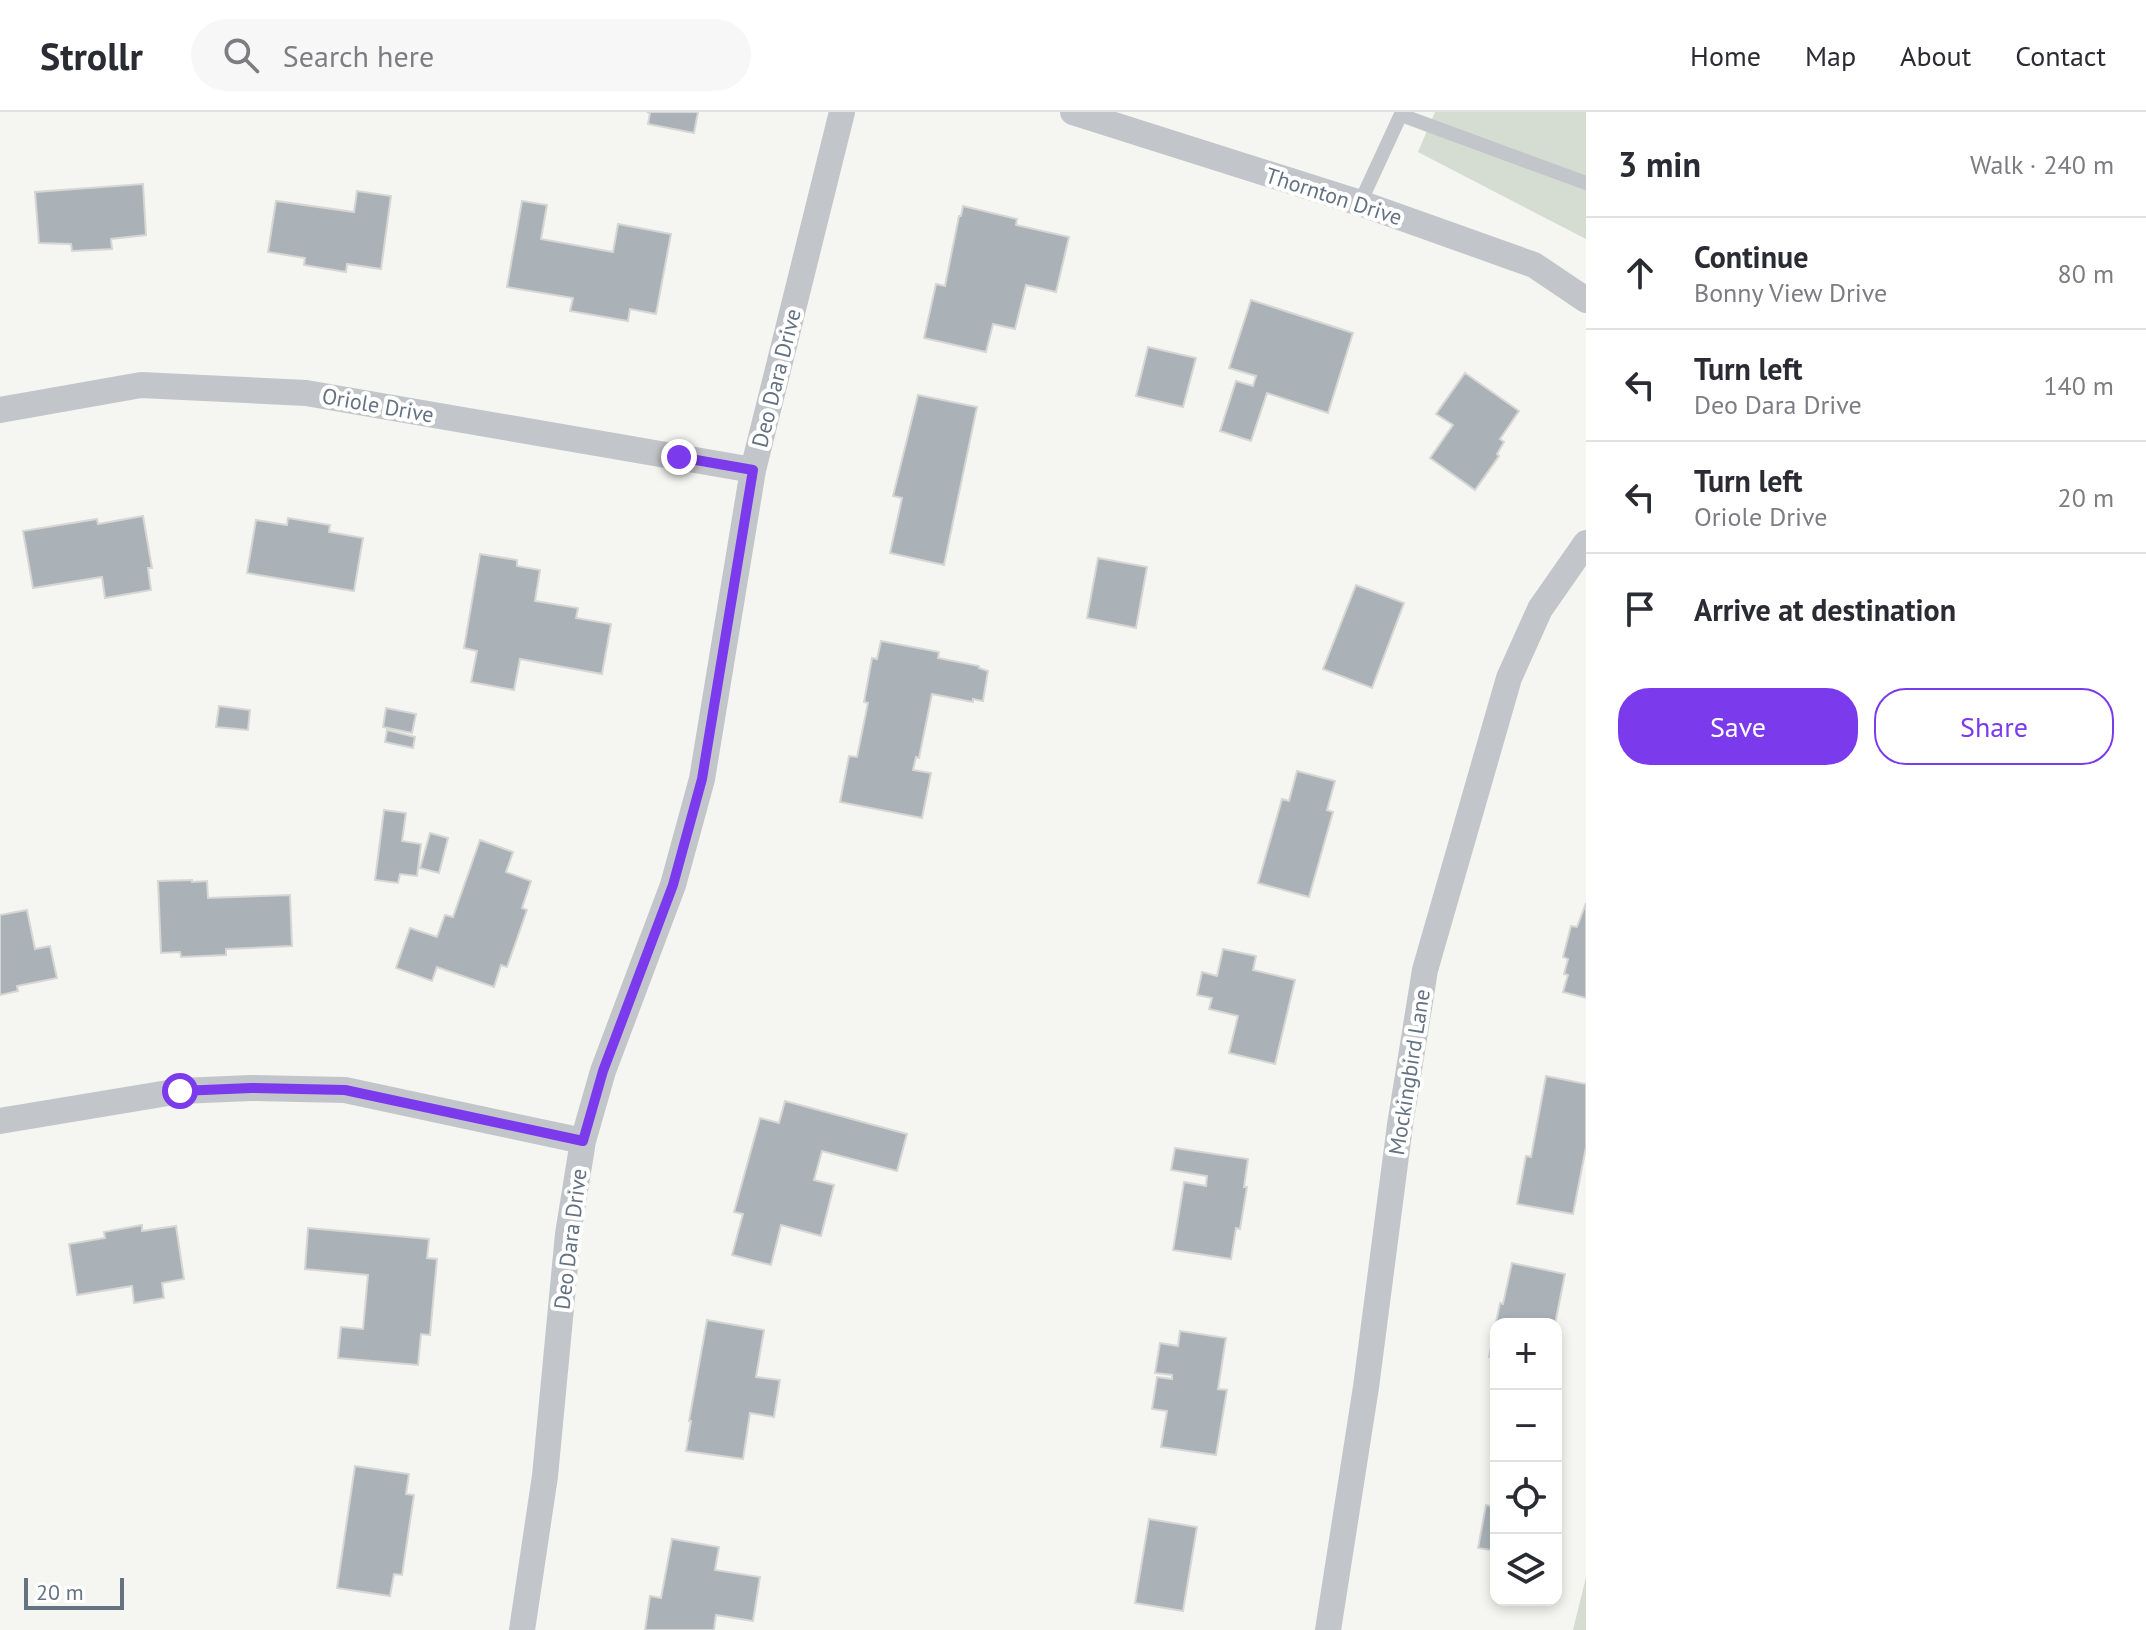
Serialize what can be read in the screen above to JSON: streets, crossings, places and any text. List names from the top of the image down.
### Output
{
  "streets": {
    "street": [
      "Thornton Drive",
      "Deo Dara Drive",
      "Oriole Drive",
      "Mockingbird Lane"
    ]
  },
  "crossings": [
    ["Deo Dara Drive", "Oriole Drive"]
  ],
  "scale_bar": "20 m",
  "page": {
    "header": "Strollr",
    "search": "Search here",
    "nav": [
      "Home",
      "Map",
      "About",
      "Contact"
    ],
    "heading": ["3 min", "Walk · 240 m"],
    "list": [
      ["Continue", "Bonny View Drive", "80 m"],
      ["Turn left", "Deo Dara Drive", "140 m"],
      ["Turn left", "Oriole Drive", "20 m"],
      "Arrive at destination"
    ],
    "buttons": ["Save", "Share"],
    "map_buttons": ["+", "−"],
    "scale": "20 m"
  }
}
